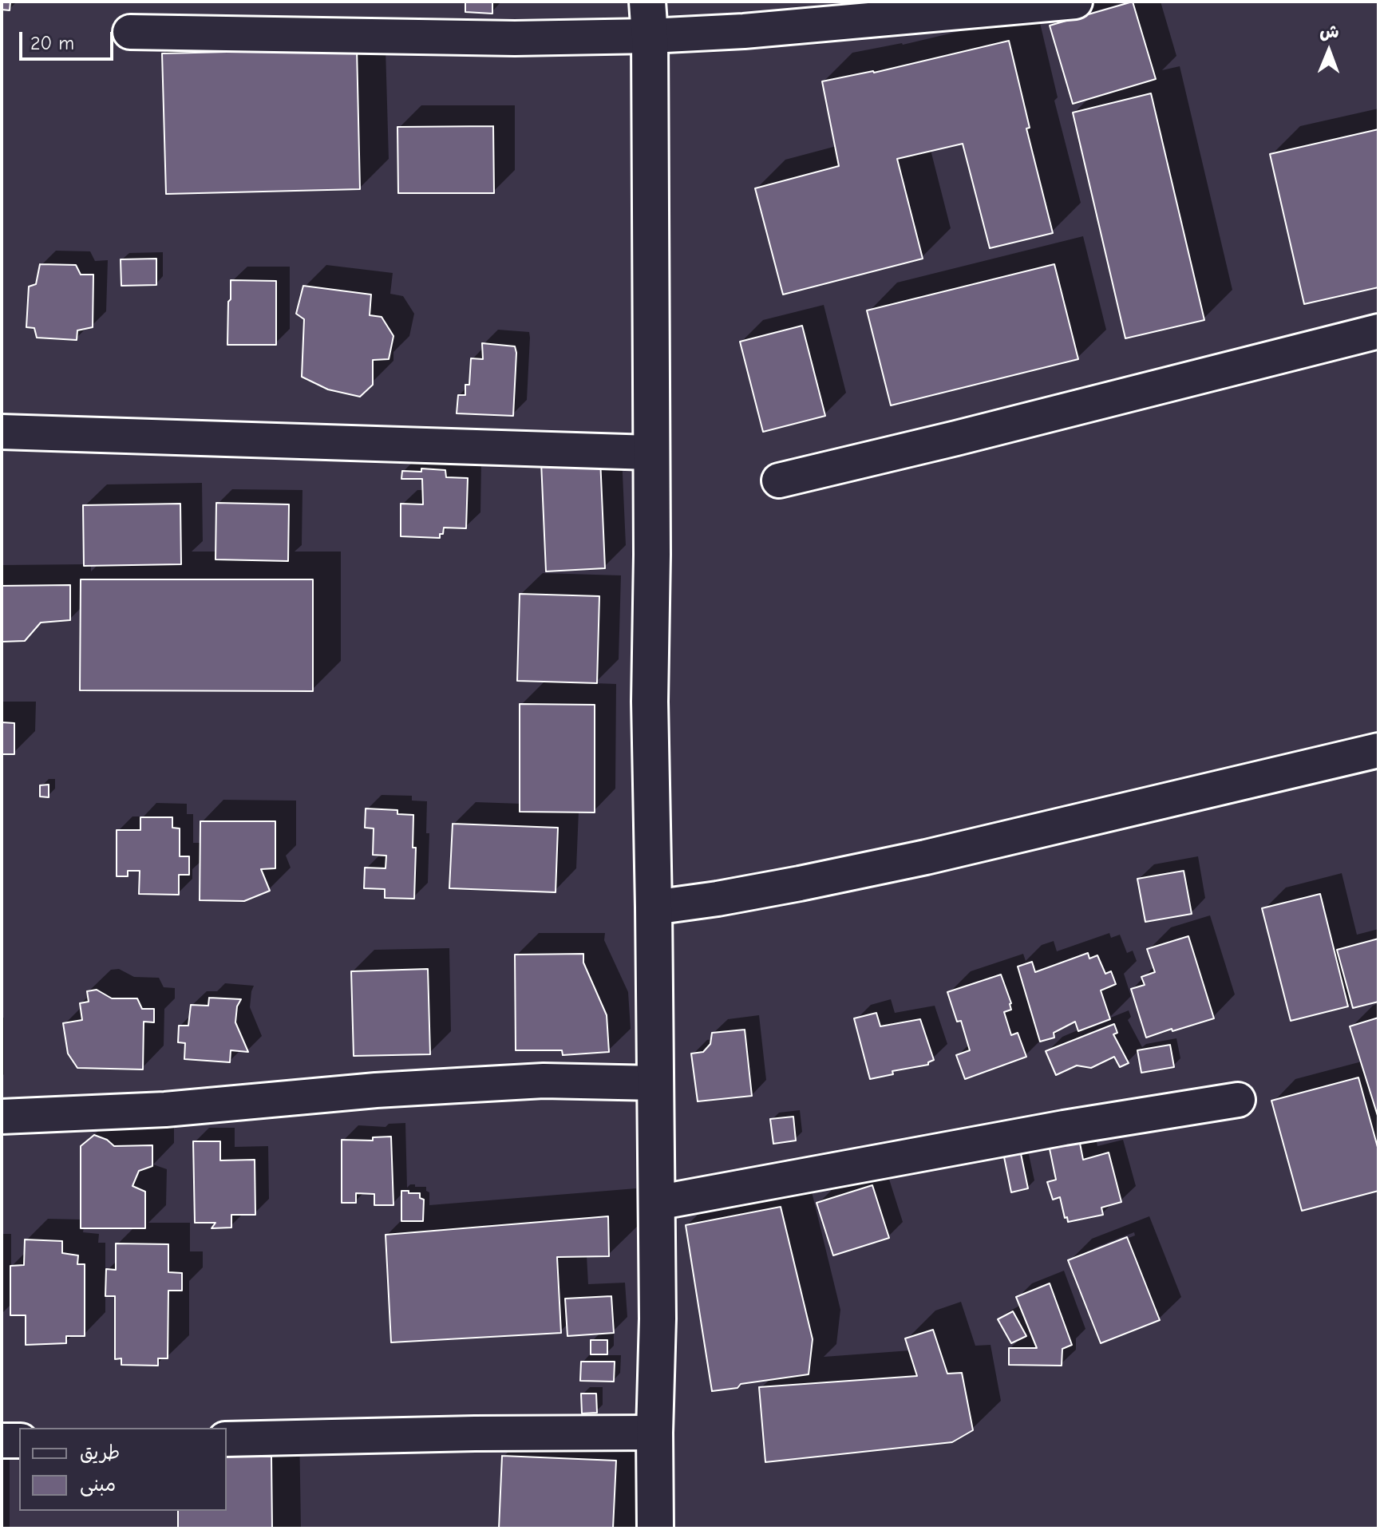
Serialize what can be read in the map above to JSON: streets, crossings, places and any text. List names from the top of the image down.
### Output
{
  "legend": ["طريق", "مبنى"],
  "scale_bar": "20 m",
  "north": "top"
}
